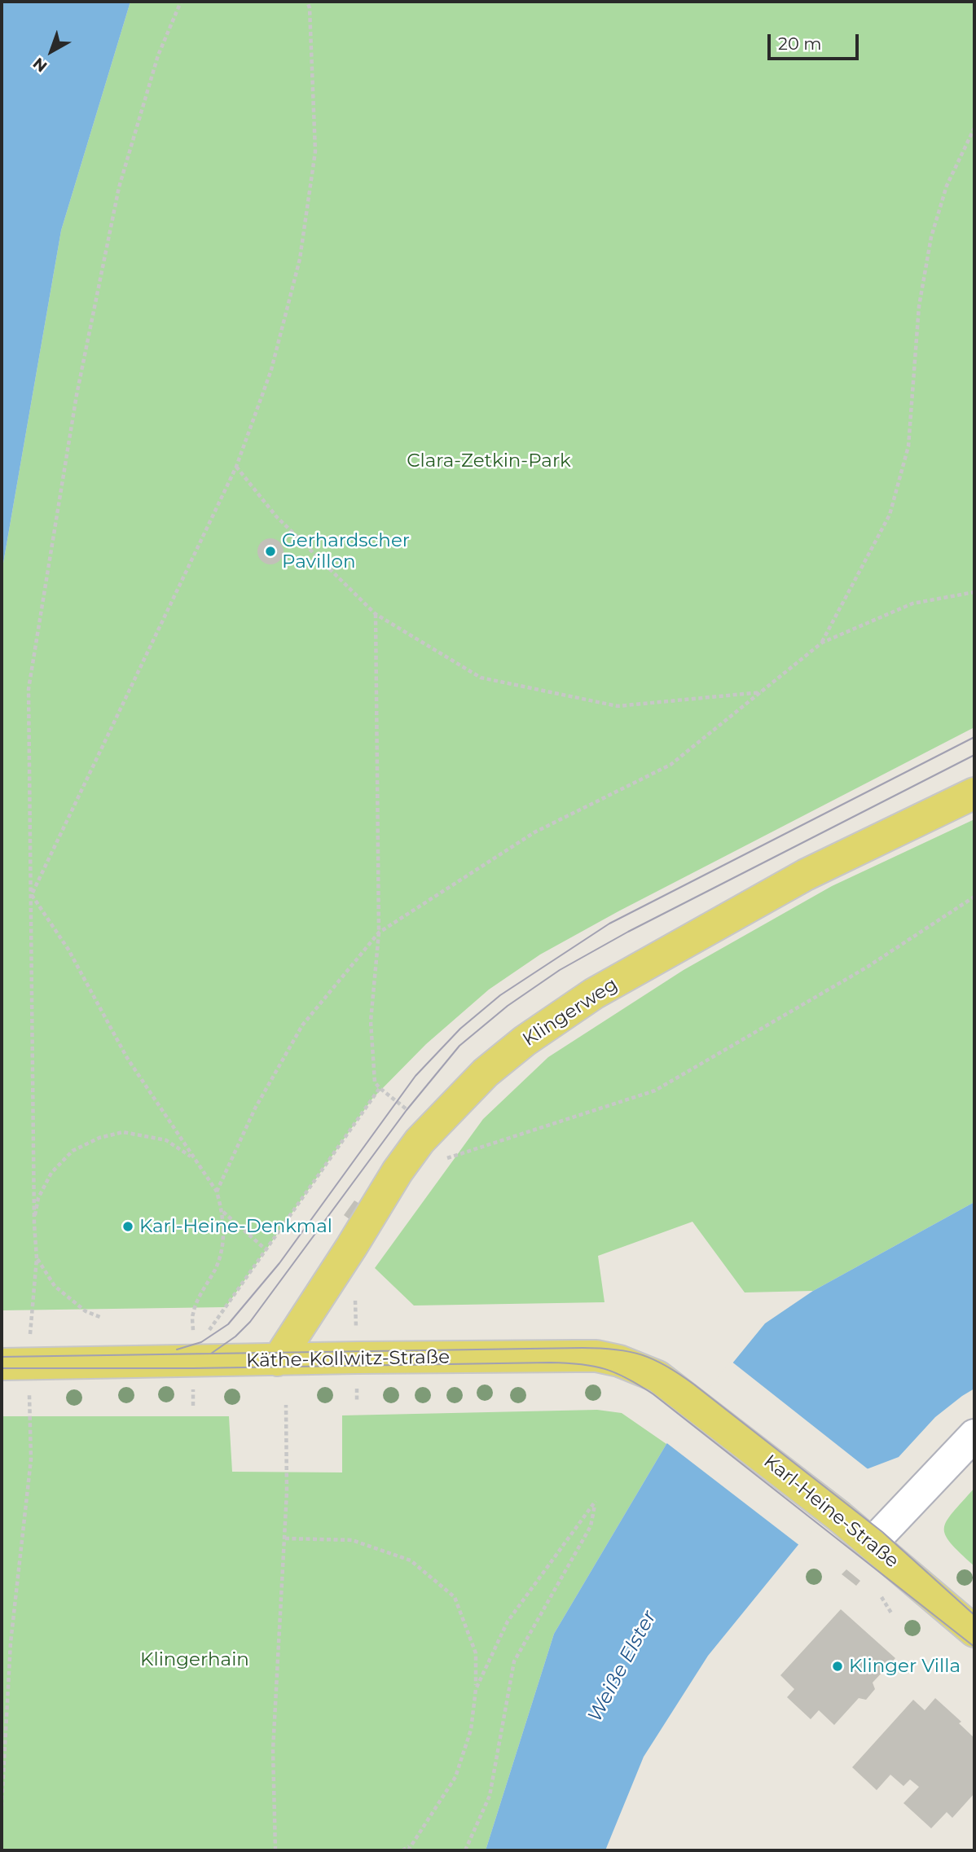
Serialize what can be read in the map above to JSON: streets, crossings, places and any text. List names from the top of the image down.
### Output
{
  "streets": {
    "main road": ["Klingerweg", "Käthe-Kollwitz-Straße", "Karl-Heine-Straße"]
  },
  "crossings": [
    ["Klingerweg", "Käthe-Kollwitz-Straße"],
    ["Käthe-Kollwitz-Straße", "Karl-Heine-Straße"]
  ],
  "water": ["Weiße Elster"],
  "parks": ["Clara-Zetkin-Park", "Klingerhain"],
  "places": ["Gerhardscher Pavillon", "Karl-Heine-Denkmal", "Klinger Villa"],
  "scale_bar": "20 m",
  "north": "bottom left"
}
